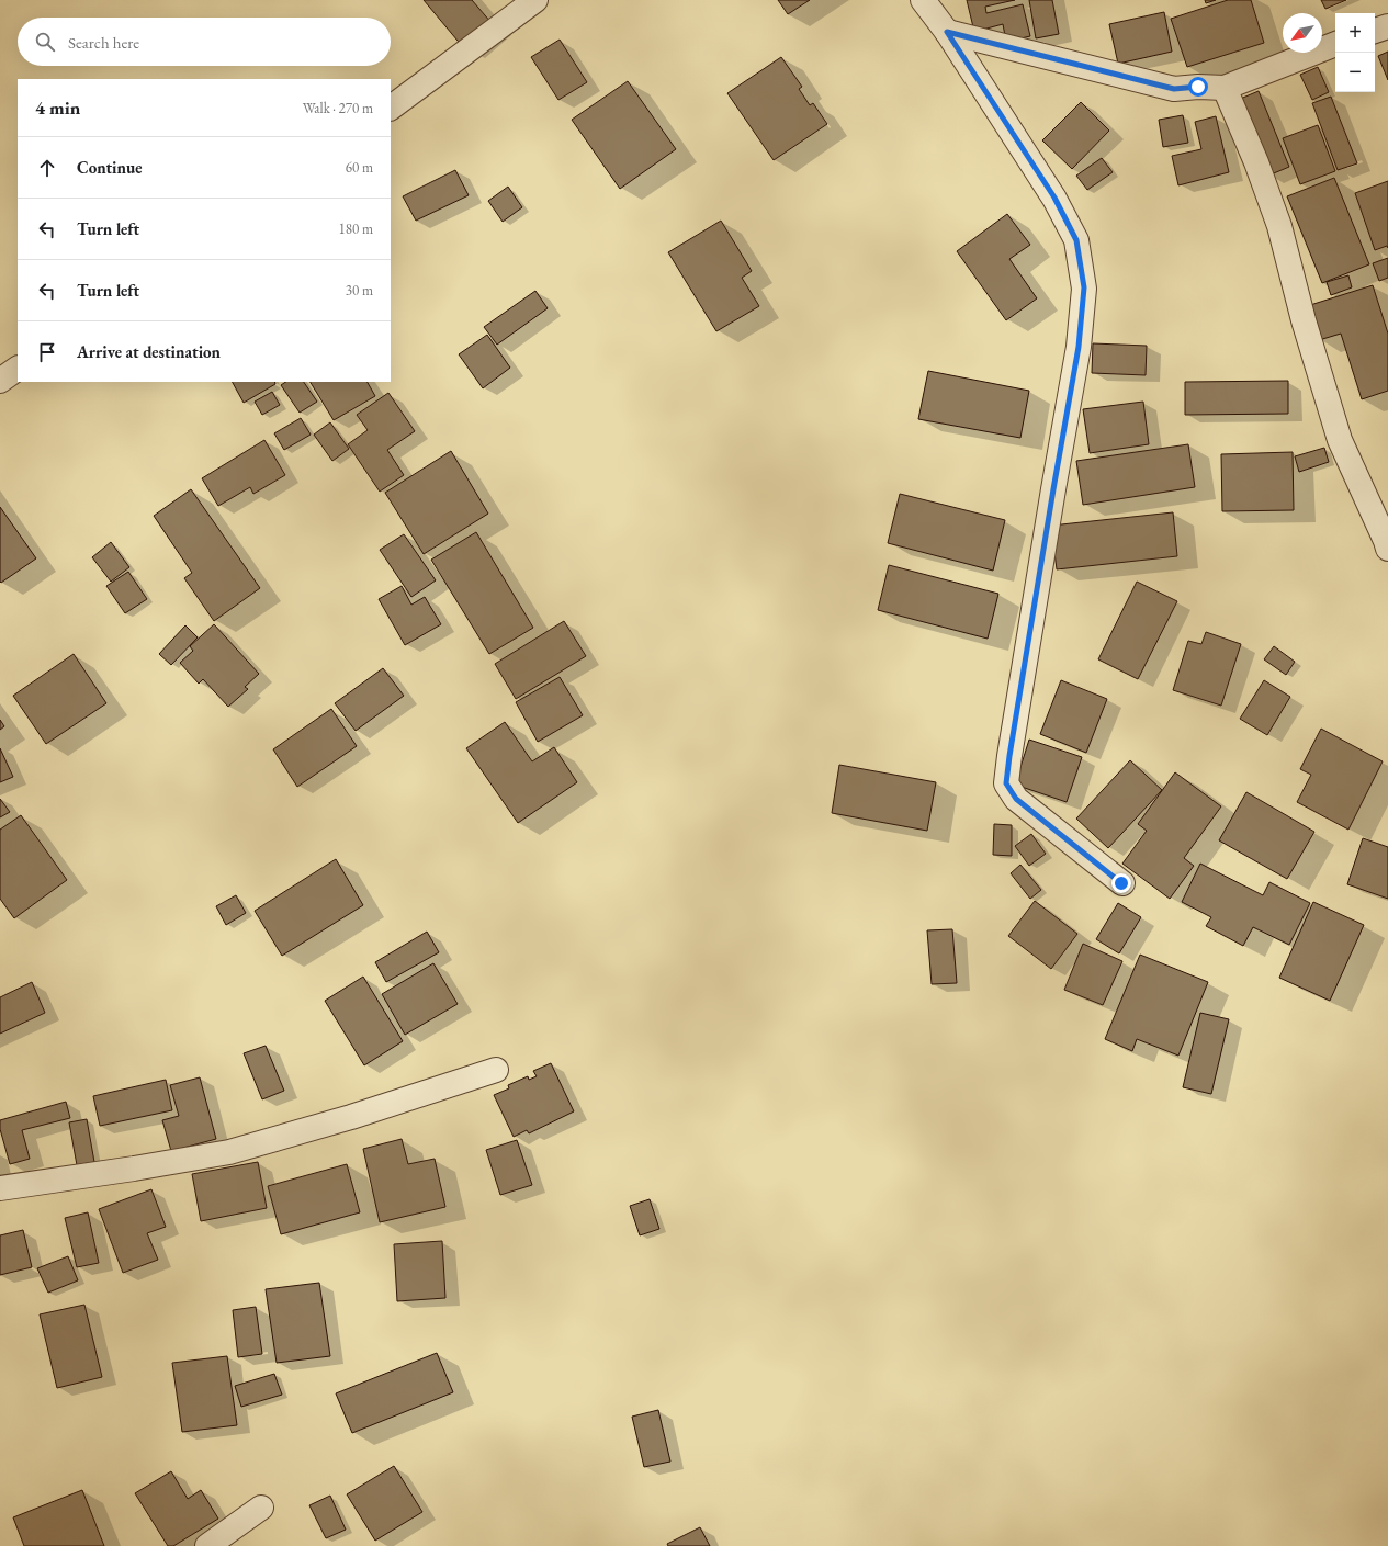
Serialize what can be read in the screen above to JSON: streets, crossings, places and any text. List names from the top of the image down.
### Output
{
  "north": "bottom left",
  "page": {
    "map_buttons": ["+", "−"],
    "search": "Search here",
    "heading": ["4 min", "Walk · 270 m"],
    "list": [
      ["Continue", "60 m"],
      ["Turn left", "180 m"],
      ["Turn left", "30 m"],
      "Arrive at destination"
    ]
  }
}
